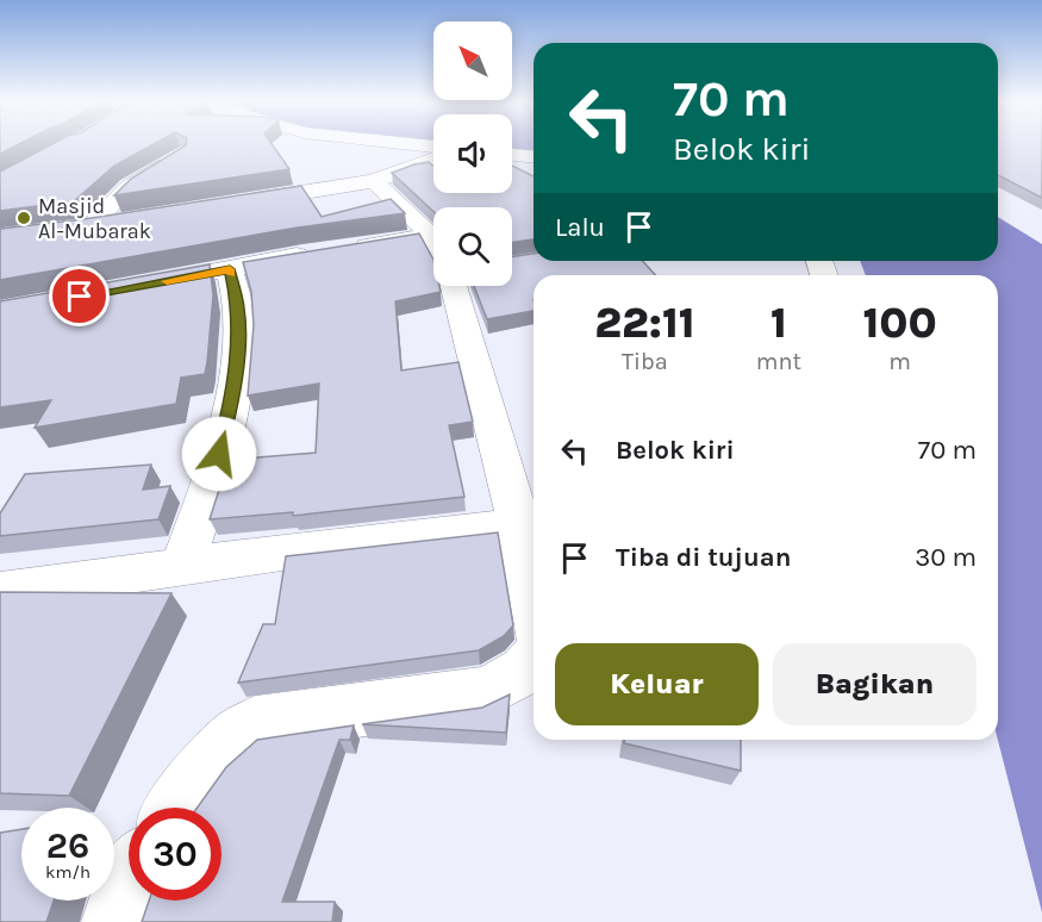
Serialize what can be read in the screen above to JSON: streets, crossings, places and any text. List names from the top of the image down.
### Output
{
  "places": ["Masjid Al-Mubarak"],
  "north": "top left",
  "page": {
    "turn": ["70 m", "Belok kiri"],
    "then": "Lalu",
    "eta": [
      "22:11",
      "Tiba",
      "1",
      "mnt",
      "100",
      "m"
    ],
    "list": [
      {
        "name": "Belok kiri",
        "value": "70 m"
      },
      {
        "name": "Tiba di tujuan",
        "value": "30 m"
      }
    ],
    "buttons": ["Keluar", "Bagikan"],
    "speed": "26 km/h",
    "limit": "30"
  }
}
